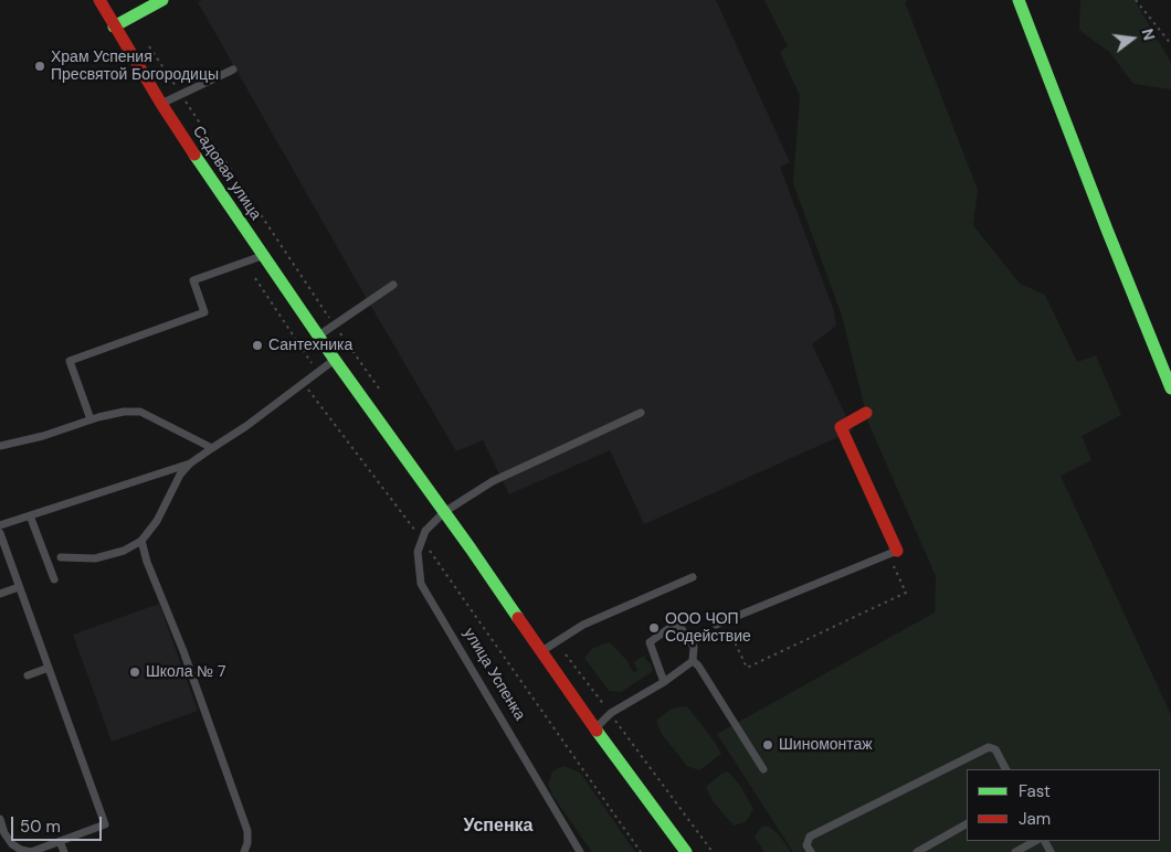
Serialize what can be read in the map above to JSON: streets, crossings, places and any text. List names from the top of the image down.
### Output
{
  "streets": {
    "main road": ["Садовая улица"],
    "lane": ["улица Успенка"]
  },
  "crossings": [
    ["Садовая улица", "улица Успенка"]
  ],
  "districts": ["Успенка"],
  "places": [
    "Храм Успения Пресвятой Богородицы",
    "Сантехника",
    "ООО ЧОП Содействие",
    "Школа № 7",
    "Шиномонтаж"
  ],
  "legend": ["Fast", "Jam"],
  "scale_bar": "50 m",
  "north": "right"
}
